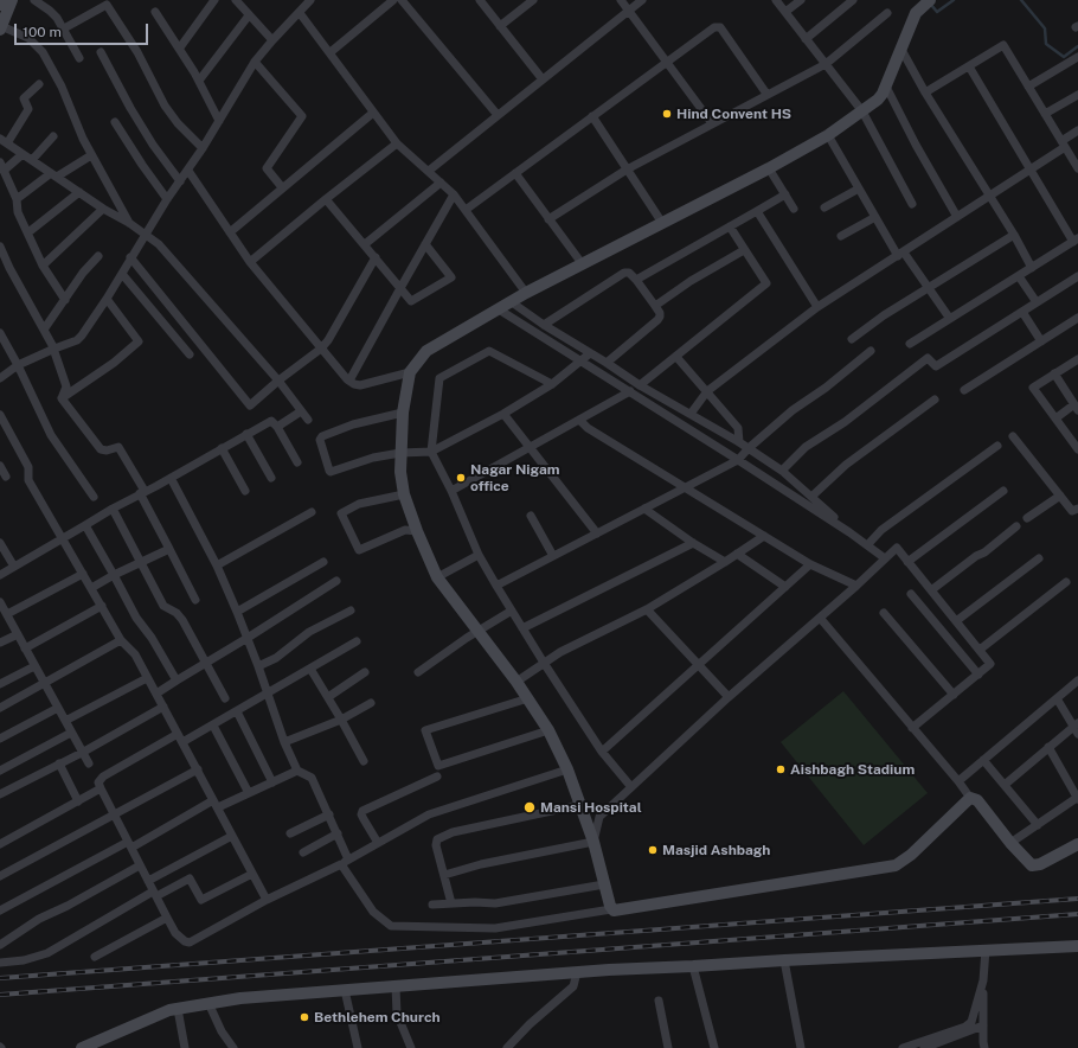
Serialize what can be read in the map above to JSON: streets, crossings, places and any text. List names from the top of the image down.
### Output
{
  "places": [
    "Hind Convent HS",
    "Nagar Nigam office",
    "Aishbagh Stadium",
    "Mansi Hospital",
    "Masjid Ashbagh",
    "Bethlehem Church"
  ],
  "scale_bar": "100 m"
}
